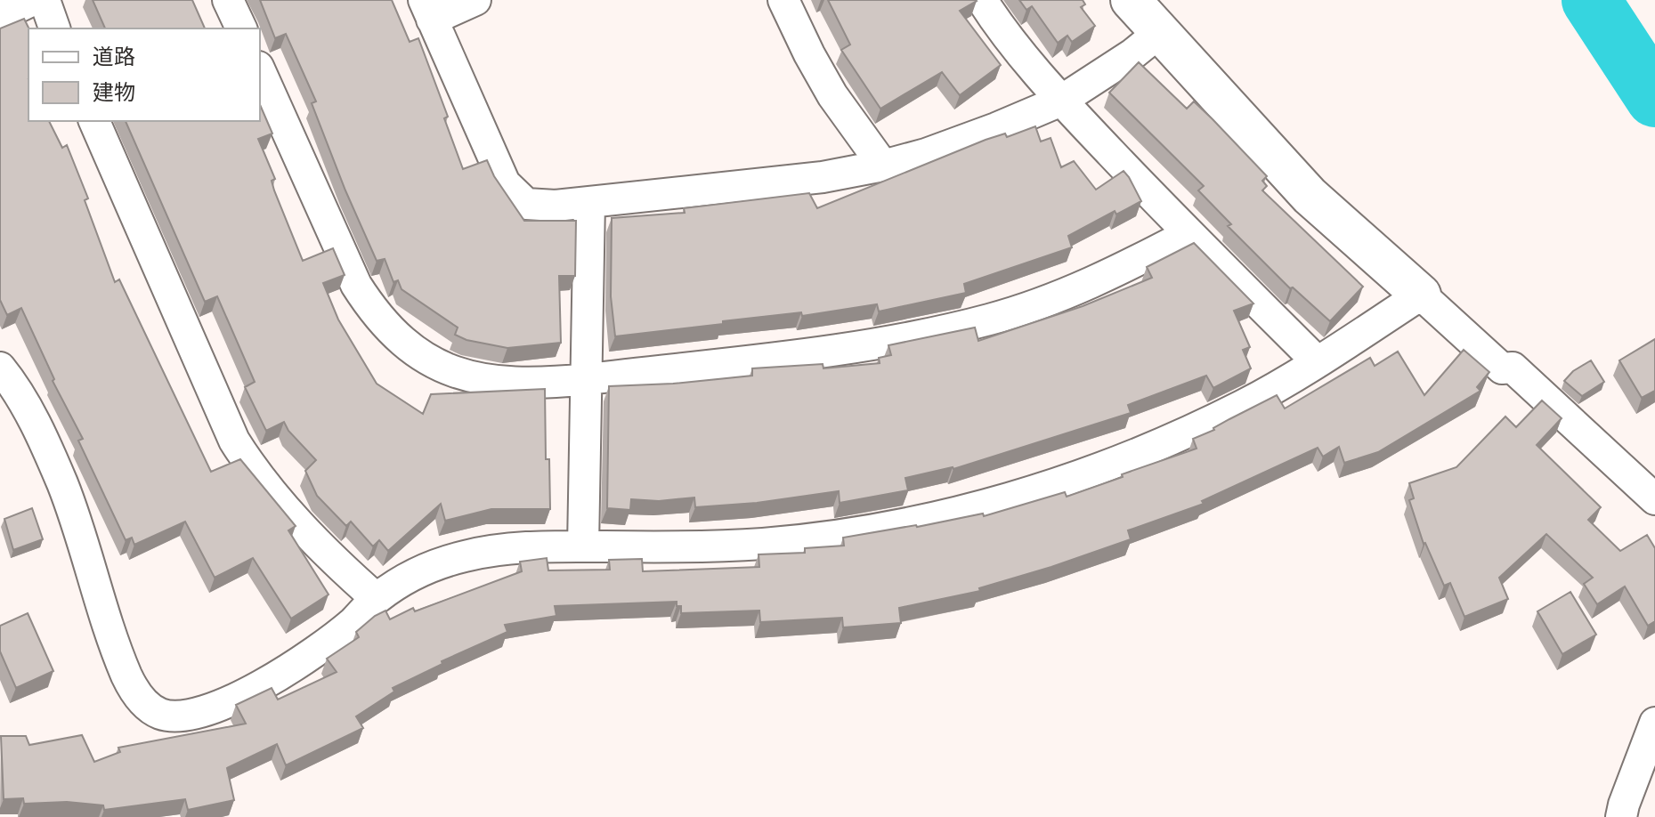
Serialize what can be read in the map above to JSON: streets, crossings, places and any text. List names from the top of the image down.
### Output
{
  "legend": ["道路", "建物"]
}
